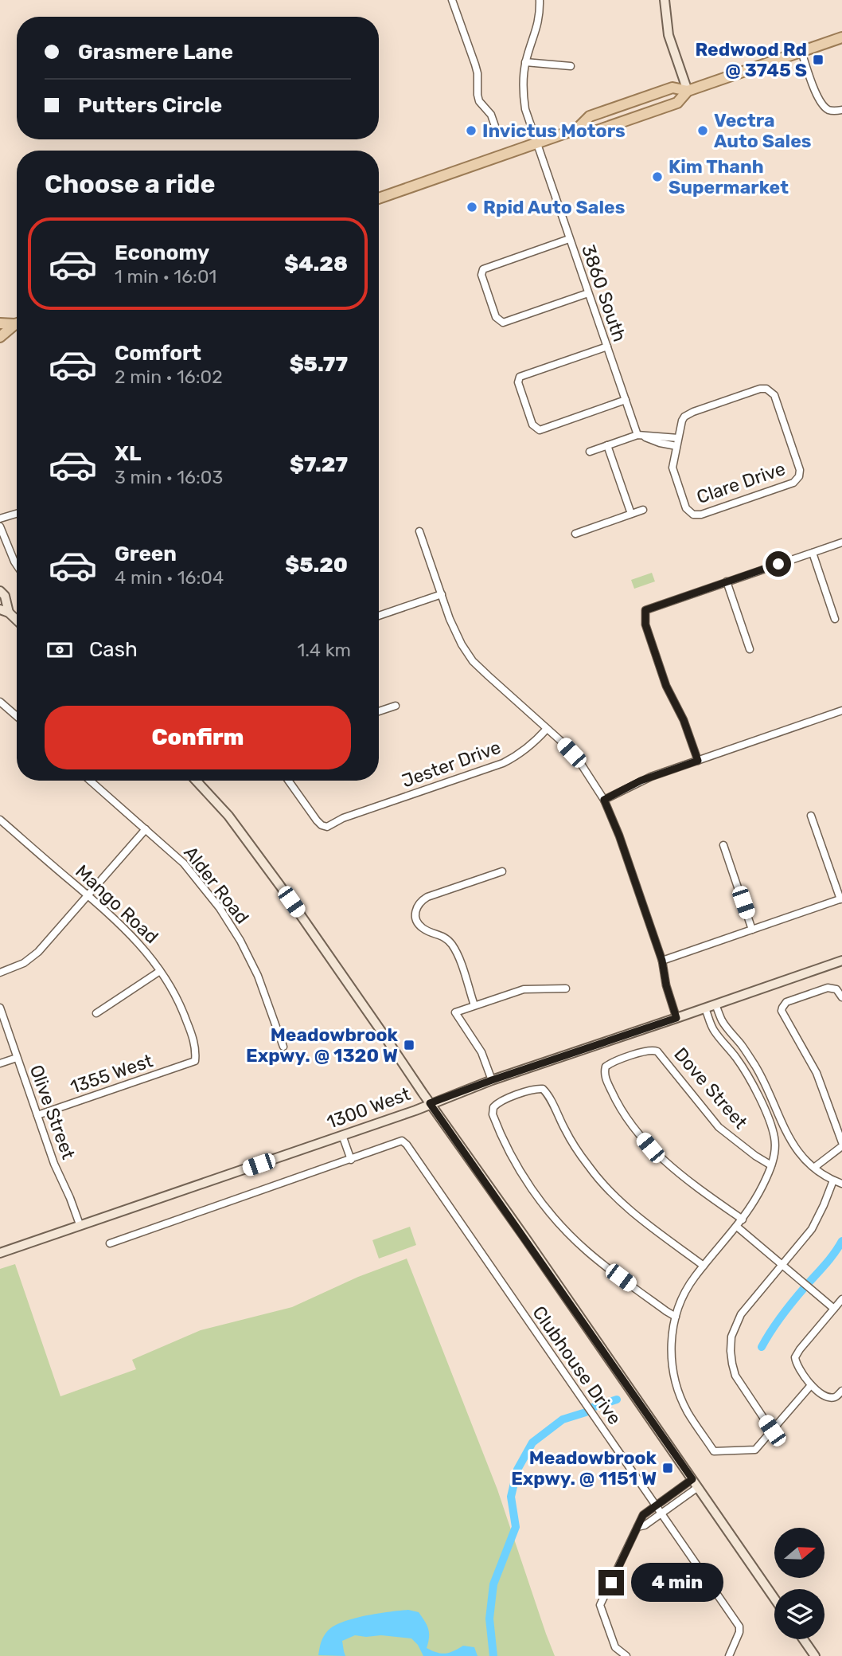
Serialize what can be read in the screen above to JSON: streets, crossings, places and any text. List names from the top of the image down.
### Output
{
  "streets": {
    "main road": ["1300 West"],
    "street": [
      "3860 South",
      "Clare Drive",
      "Jester Drive",
      "Alder Road",
      "Mango Road",
      "1355 West",
      "Dove Street",
      "Olive Street",
      "Clubhouse Drive"
    ]
  },
  "crossings": [
    ["Mango Road", "1355 West"],
    ["1355 West", "Olive Street"],
    ["1300 West", "Olive Street"]
  ],
  "places": {
    "transit": ["Redwood Rd @ 3745 S", "Meadowbrook Expwy. @ 1320 W", "Meadowbrook Expwy. @ 1151 W"],
    "other": [
      "Invictus Motors",
      "Vectra Auto Sales",
      "Kim Thanh Supermarket",
      "Rpid Auto Sales"
    ]
  },
  "north": "right",
  "page": {
    "banner": ["Grasmere Lane", "Putters Circle"],
    "heading": "Choose a ride",
    "list": [
      {
        "name": "Economy",
        "note": "1 min · 16:01",
        "value": "$4.28"
      },
      {
        "name": "Comfort",
        "note": "2 min · 16:02",
        "value": "$5.77"
      },
      {
        "name": "XL",
        "note": "3 min · 16:03",
        "value": "$7.27"
      },
      {
        "name": "Green",
        "note": "4 min · 16:04",
        "value": "$5.20"
      }
    ],
    "pay": ["Cash", "1.4 km"],
    "buttons": "Confirm",
    "bubble": "4 min"
  }
}
